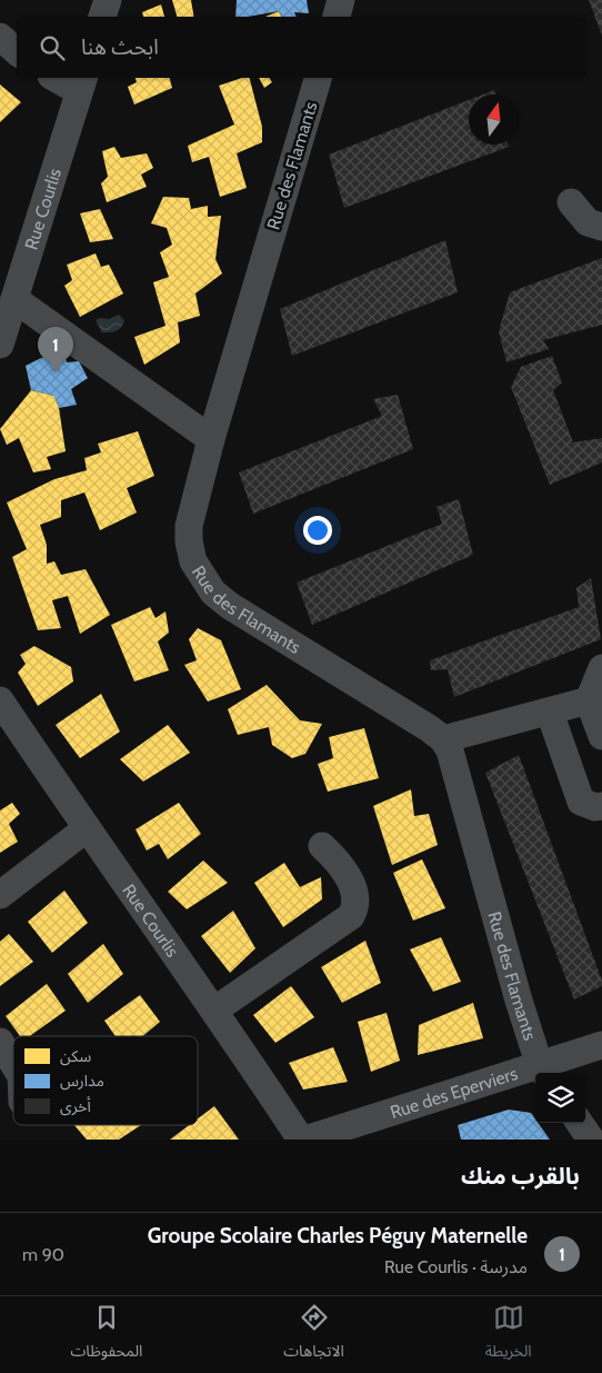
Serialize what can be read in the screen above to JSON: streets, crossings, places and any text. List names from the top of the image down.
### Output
{
  "streets": {
    "street": ["Rue des Flamants", "Rue Courlis", "Rue des Eperviers"]
  },
  "crossings": [
    ["Rue des Flamants", "Rue des Eperviers"],
    ["Rue Courlis", "Rue des Eperviers"]
  ],
  "legend": ["سكن", "مدارس", "أخرى"],
  "north": "top",
  "page": {
    "search": "ابحث هنا",
    "pins": "1",
    "heading": "بالقرب منك",
    "list": [
      {
        "mark": "1",
        "name": "Groupe Scolaire Charles Péguy Maternelle",
        "note": "مدرسة · Rue Courlis",
        "value": "90 m"
      }
    ],
    "nav": ["الخريطة", "الاتجاهات", "المحفوظات"]
  }
}
